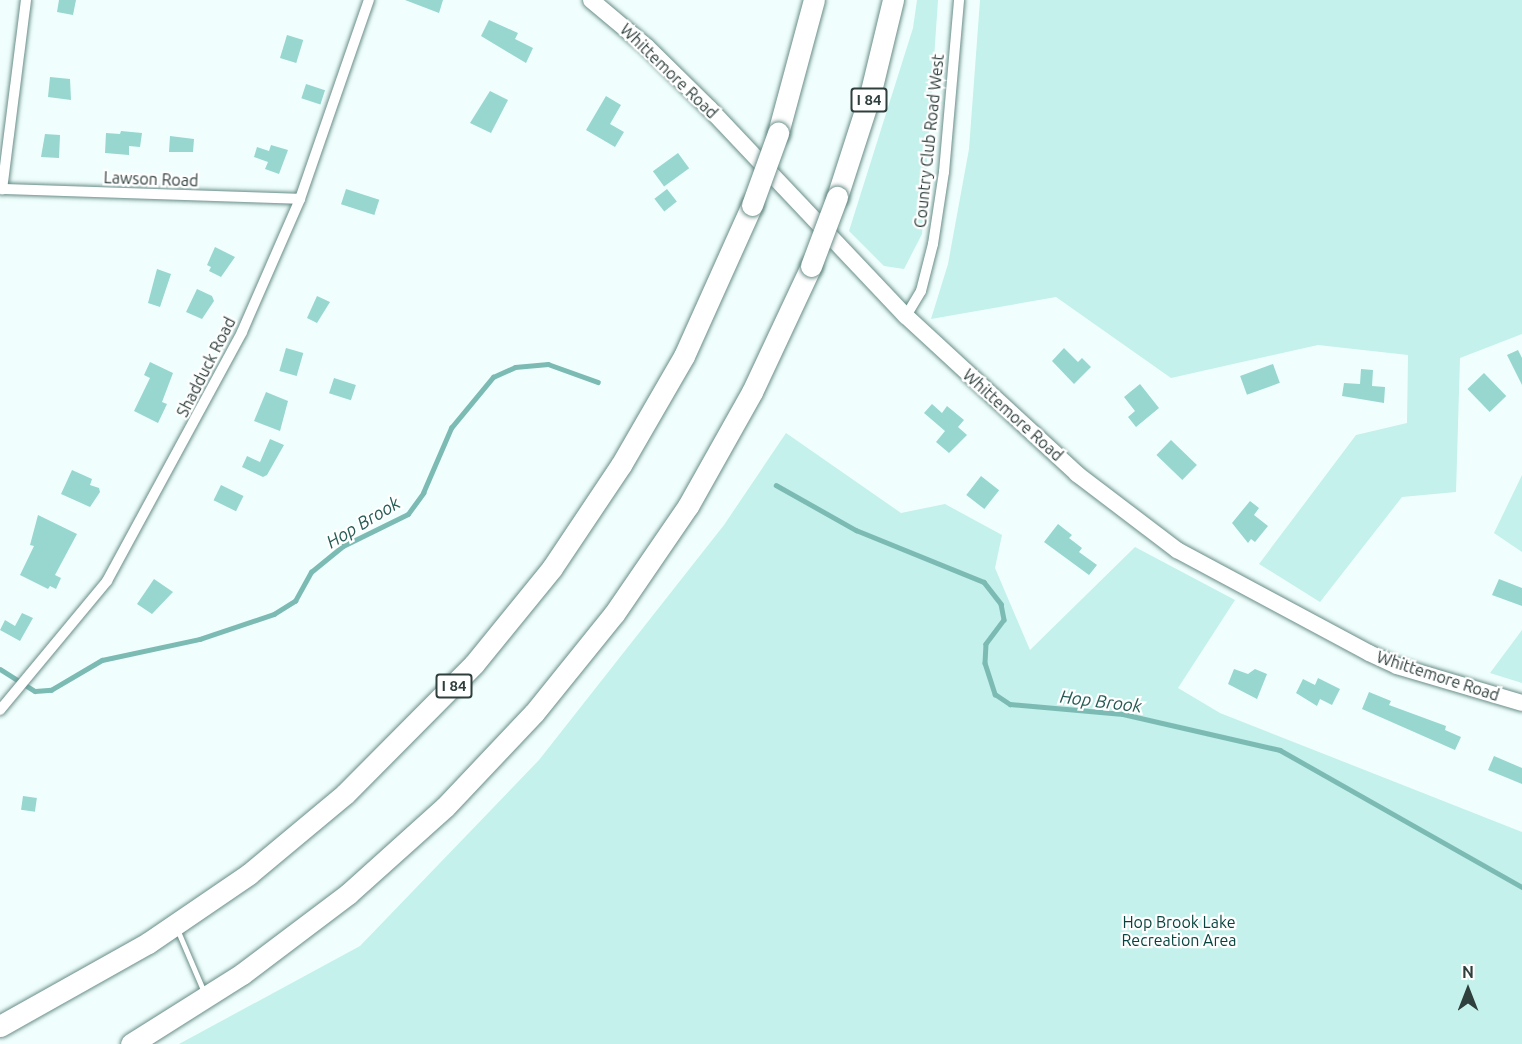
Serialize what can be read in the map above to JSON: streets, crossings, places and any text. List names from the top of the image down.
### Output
{
  "streets": {
    "highway": ["I 84"],
    "main road": ["Whittemore Road"],
    "street": ["Country Club Road West", "Lawson Road", "Shadduck Road"]
  },
  "crossings": [
    ["Whittemore Road", "Country Club Road West"],
    ["Lawson Road", "Shadduck Road"]
  ],
  "water": ["Hop Brook"],
  "parks": ["Hop Brook Lake Recreation Area"],
  "north": "top"
}
